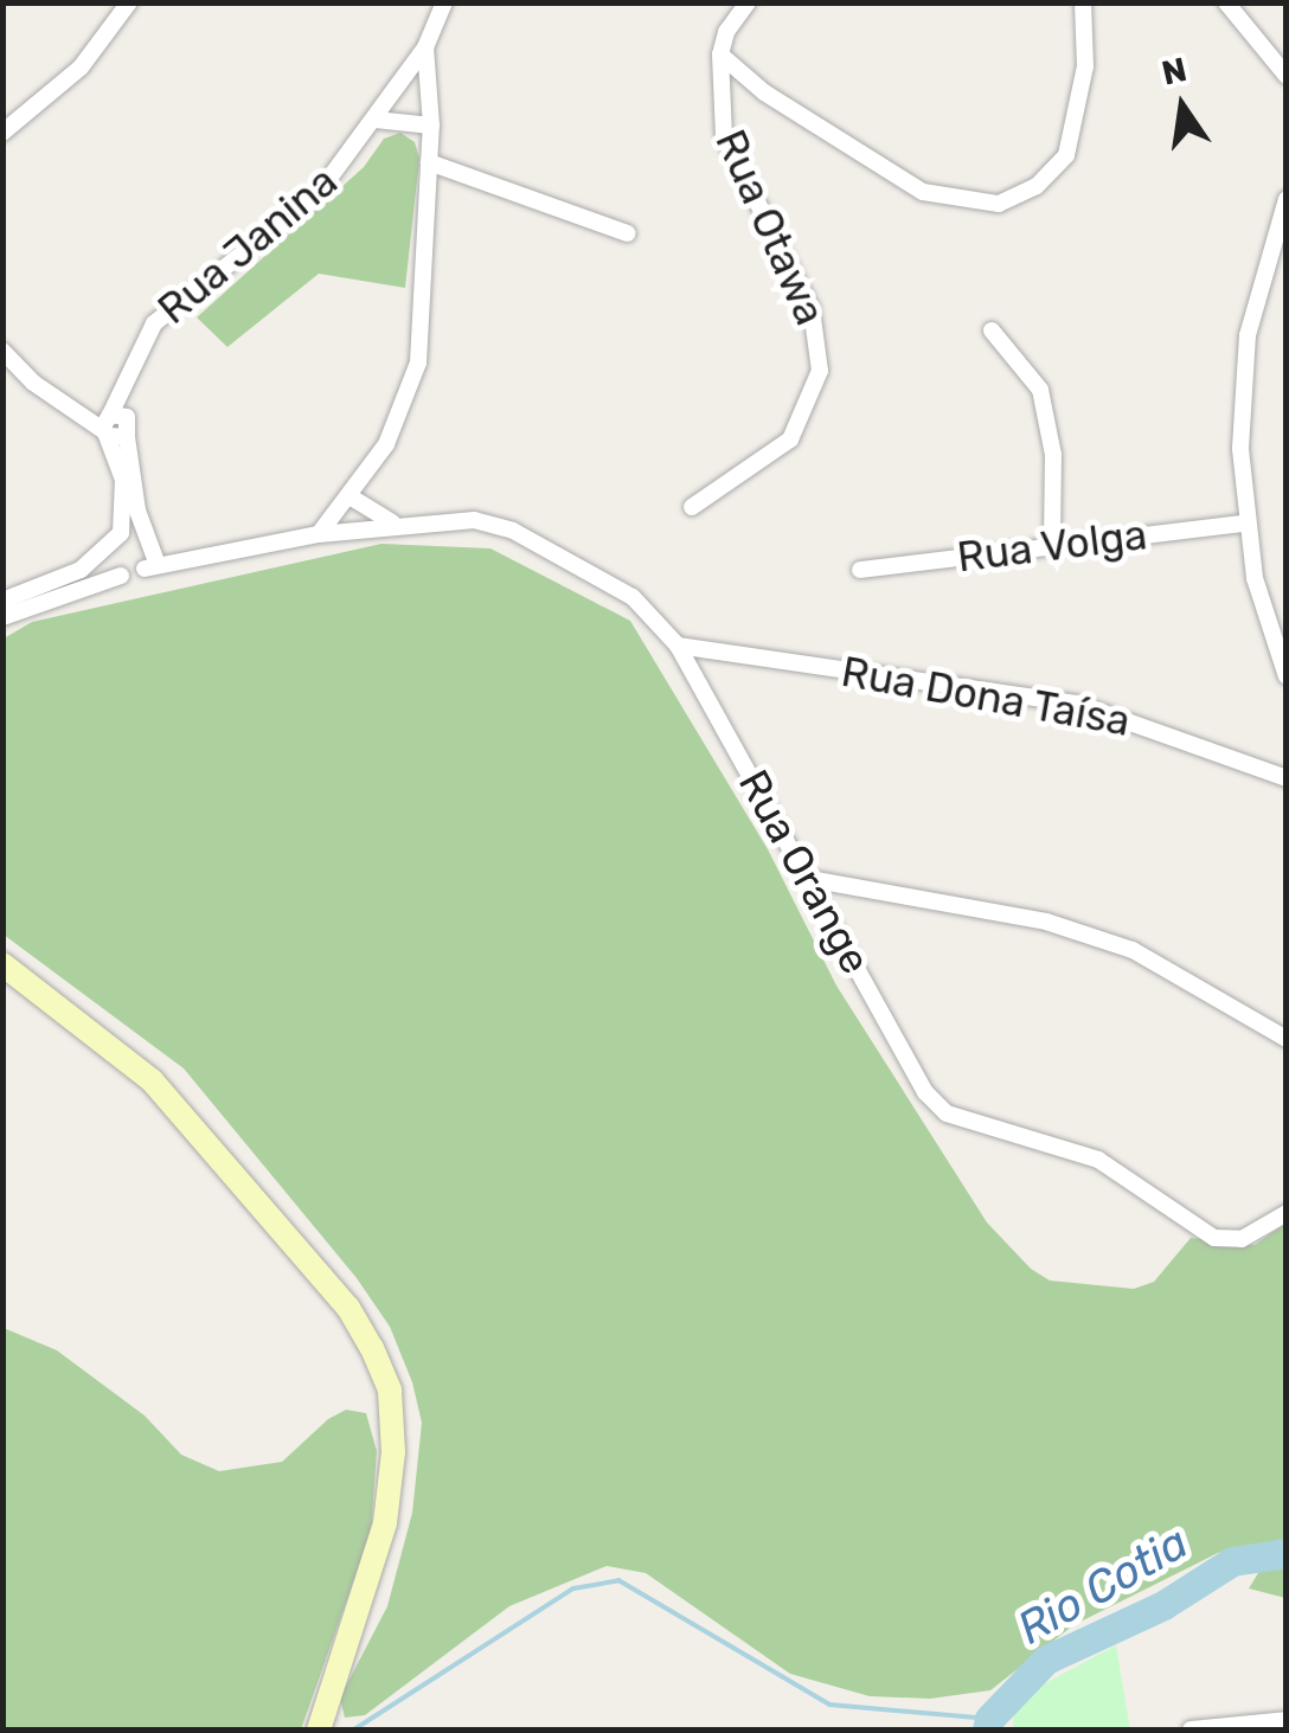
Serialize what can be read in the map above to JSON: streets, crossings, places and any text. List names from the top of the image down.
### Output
{
  "streets": {
    "street": [
      "Rua Otawa",
      "Rua Janina",
      "Rua Volga",
      "Rua Dona Taísa",
      "Rua Orange"
    ]
  },
  "crossings": [
    ["Rua Janina", "Rua Orange"],
    ["Rua Dona Taísa", "Rua Orange"]
  ],
  "water": ["Rio Cotia"],
  "north": "top"
}
